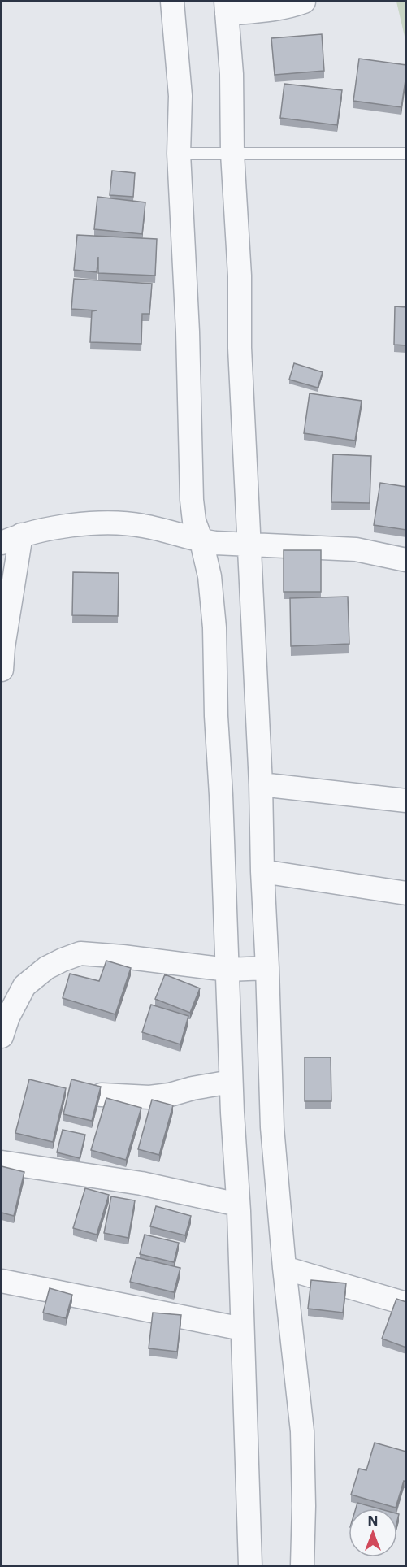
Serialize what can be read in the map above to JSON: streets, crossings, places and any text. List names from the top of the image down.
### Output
{
  "north": "top"
}
